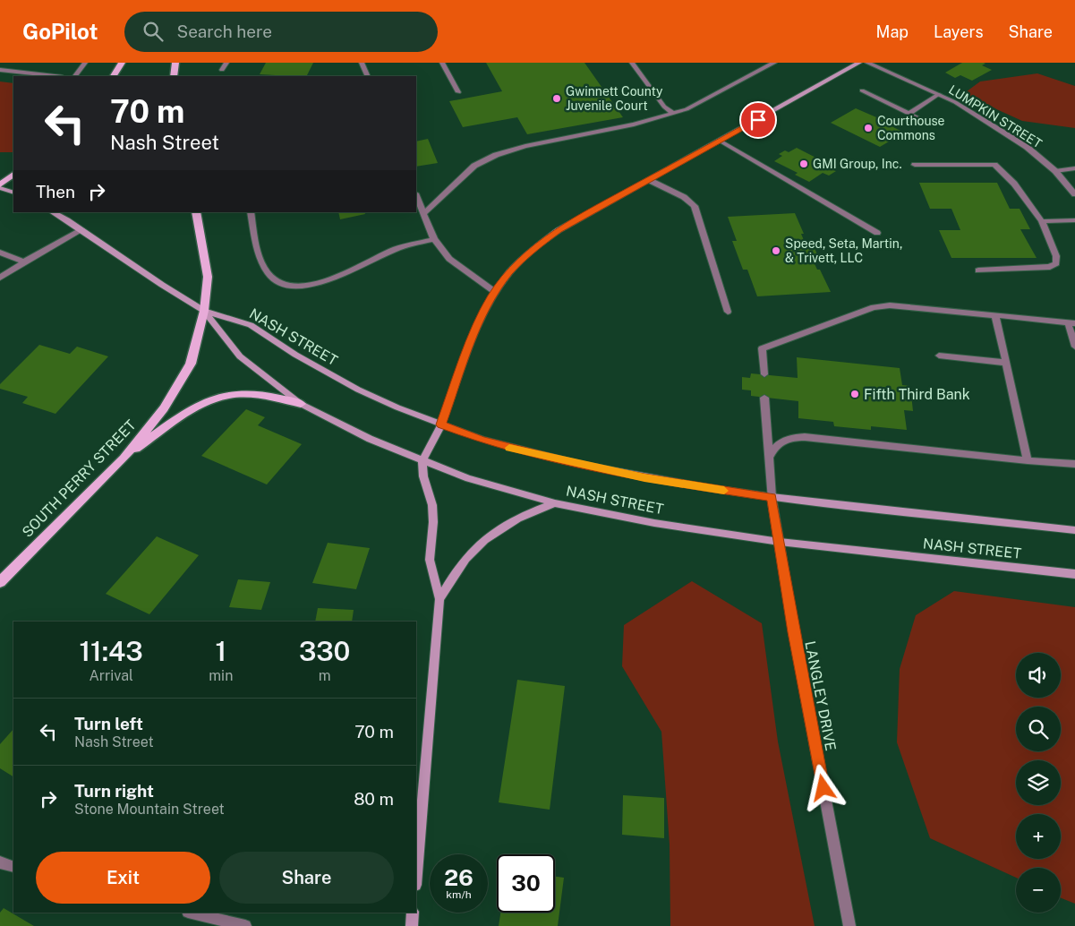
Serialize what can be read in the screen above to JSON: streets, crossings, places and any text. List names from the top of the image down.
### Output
{
  "streets": {
    "main road": ["SOUTH PERRY STREET"],
    "street": ["LUMPKIN STREET", "NASH STREET", "LANGLEY DRIVE"]
  },
  "crossings": [
    ["NASH STREET", "SOUTH PERRY STREET"],
    ["NASH STREET", "LANGLEY DRIVE"]
  ],
  "places": [
    "Gwinnett County Juvenile Court",
    "Courthouse Commons",
    "GMI Group, Inc.",
    "Speed, Seta, Martin, & Trivett, LLC",
    "Fifth Third Bank"
  ],
  "page": {
    "header": "GoPilot",
    "search": "Search here",
    "nav": ["Map", "Layers", "Share"],
    "turn": ["70 m", "Nash Street"],
    "then": "Then",
    "eta": [
      "11:43",
      "Arrival",
      "1",
      "min",
      "330",
      "m"
    ],
    "map_buttons": ["+", "−"],
    "list": [
      {
        "name": "Turn left",
        "note": "Nash Street",
        "value": "70 m"
      },
      {
        "name": "Turn right",
        "note": "Stone Mountain Street",
        "value": "80 m"
      }
    ],
    "buttons": ["Exit", "Share"],
    "speed": "26 km/h",
    "limit": "30"
  }
}
